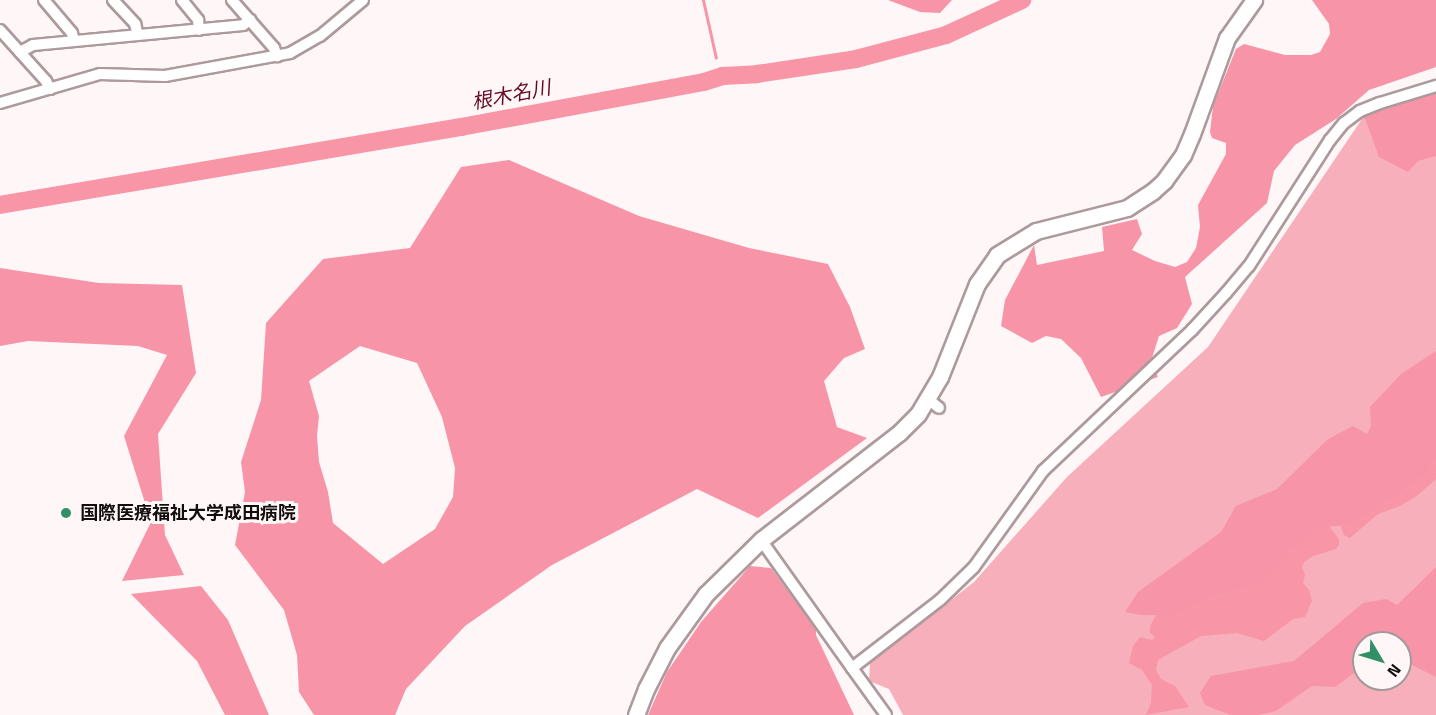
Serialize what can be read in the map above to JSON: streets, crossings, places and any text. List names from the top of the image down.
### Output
{
  "water": ["根木名川"],
  "places": ["国際医療福祉大学成田病院"],
  "north": "bottom right"
}
